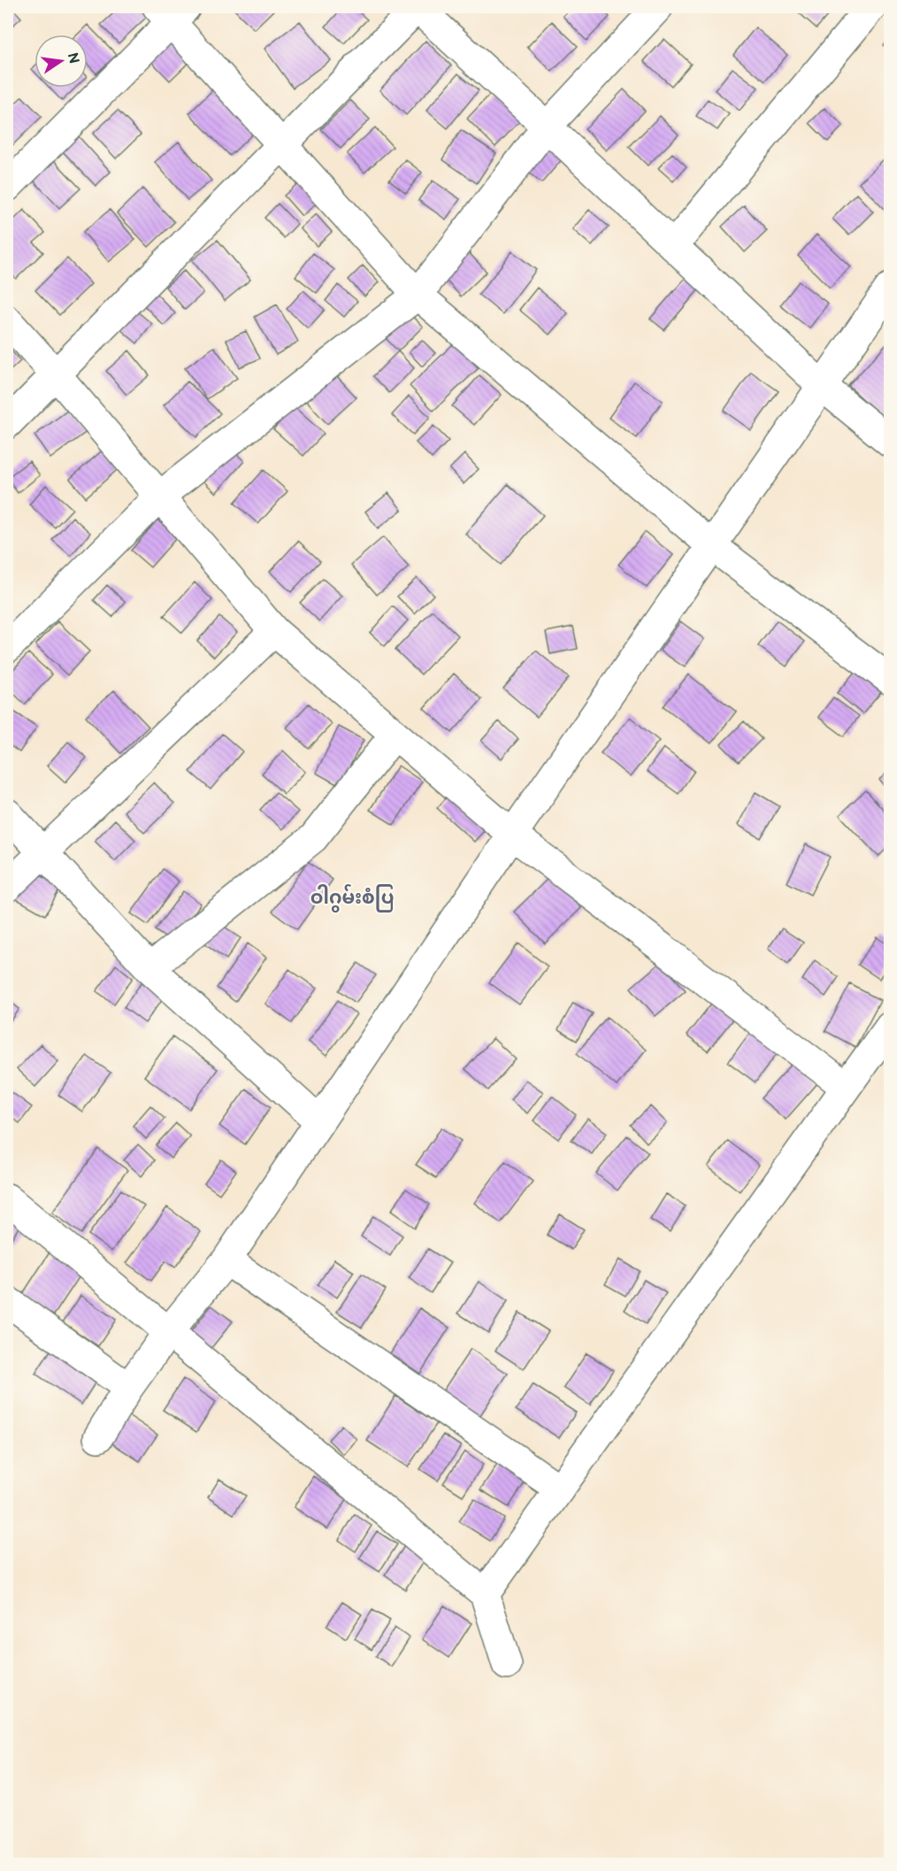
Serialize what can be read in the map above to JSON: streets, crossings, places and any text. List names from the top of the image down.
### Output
{
  "districts": ["ဝါဂွမ်းစံပြ"],
  "north": "right"
}
